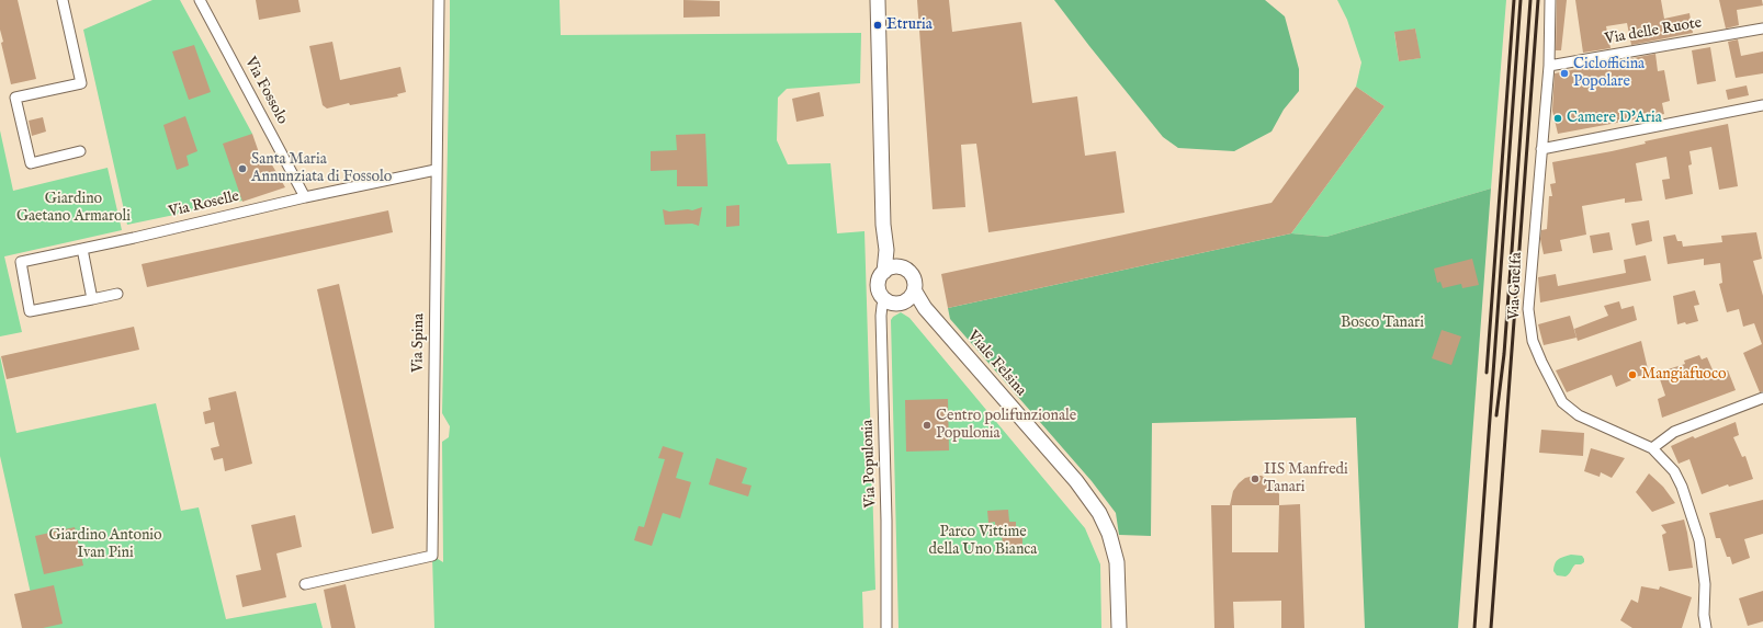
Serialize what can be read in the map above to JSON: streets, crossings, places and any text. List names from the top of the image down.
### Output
{
  "streets": {
    "street": [
      "Via delle Ruote",
      "Via Fossolo",
      "Via Roselle",
      "Via Guelfa",
      "Via Spina",
      "Viale Felsina",
      "Via Populonia"
    ]
  },
  "crossings": [
    ["Via delle Ruote", "Via Guelfa"],
    ["Via Fossolo", "Via Roselle"],
    ["Via Roselle", "Via Spina"],
    ["Viale Felsina", "Via Populonia"]
  ],
  "parks": [
    "Giardino Gaetano Armaroli",
    "Bosco Tanari",
    "Parco Vittime della Uno Bianca",
    "Giardino Antonio Ivan Pini"
  ],
  "places": [
    "Etruria",
    "Ciclofficina Popolare",
    "Camere D'Aria",
    "Santa Maria Annunziata di Fossolo",
    "Mangiafuoco",
    "Centro polifunzionale Populonia",
    "IIS Manfredi Tanari"
  ]
}
